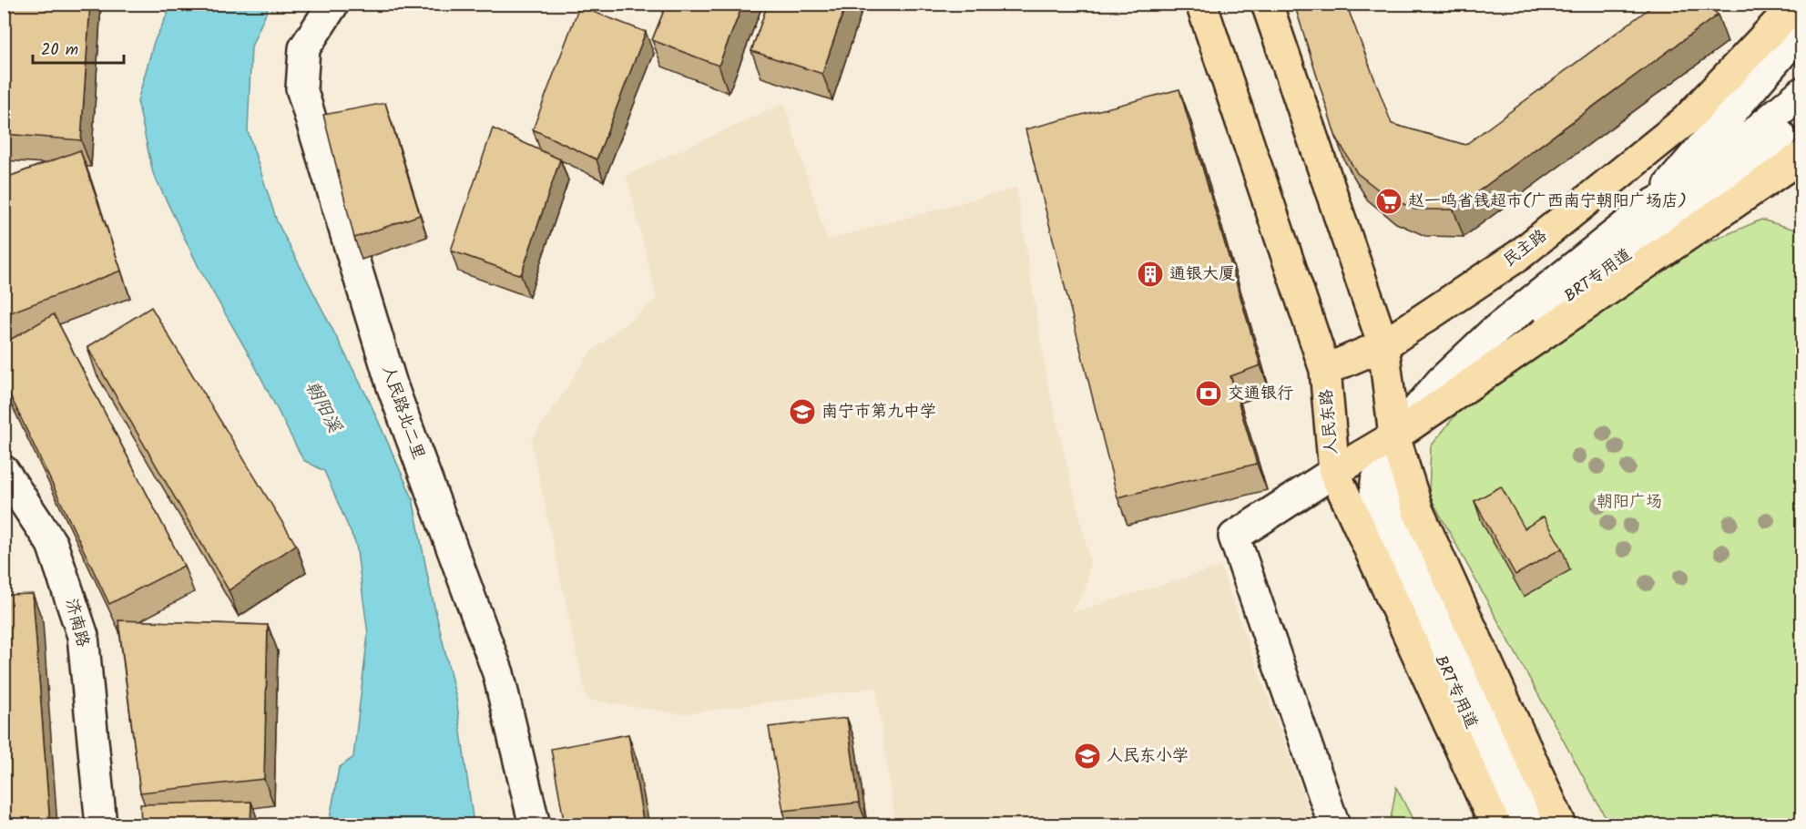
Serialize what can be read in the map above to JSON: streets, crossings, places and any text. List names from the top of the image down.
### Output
{
  "streets": {
    "main road": ["民主路", "人民东路"],
    "street": ["BRT专用道", "人民路北二里", "济南路"]
  },
  "crossings": [
    ["民主路", "人民东路"]
  ],
  "water": ["朝阳溪"],
  "parks": ["朝阳广场"],
  "places": {
    "supermarket": ["赵一鸣省钱超市(广西南宁朝阳广场店)"],
    "building": ["通银大厦"],
    "bank": ["交通银行"],
    "school or university": ["南宁市第九中学", "人民东小学"]
  },
  "scale_bar": "20 m"
}
